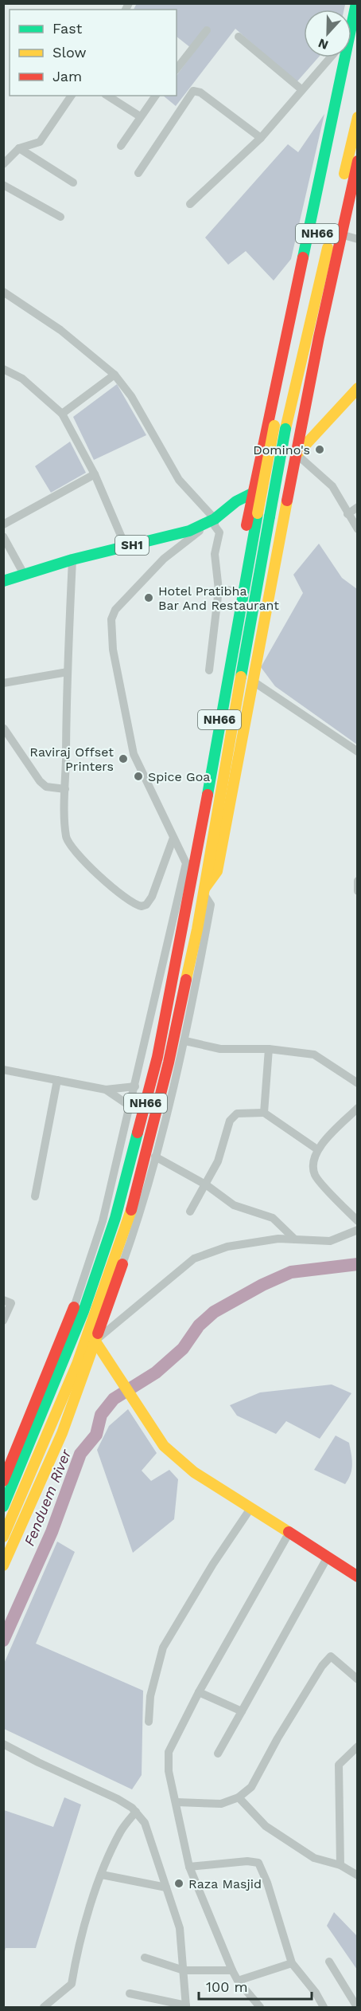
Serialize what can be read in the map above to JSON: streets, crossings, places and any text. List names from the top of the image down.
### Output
{
  "streets": {
    "main road": ["NH66", "SH1"]
  },
  "water": ["Fenduem River"],
  "places": [
    "Domino's",
    "Hotel Pratibha Bar And Restaurant",
    "Raviraj Offset Printers",
    "Spice Goa",
    "Raza Masjid"
  ],
  "legend": ["Fast", "Slow", "Jam"],
  "scale_bar": "100 m",
  "north": "bottom"
}
